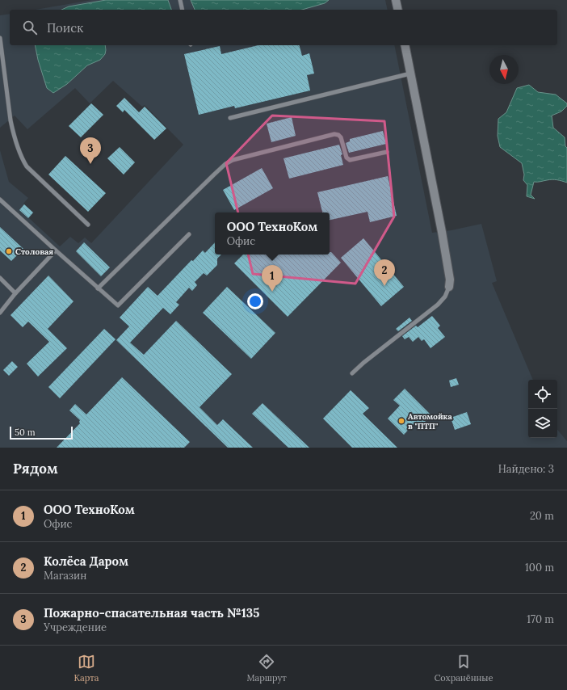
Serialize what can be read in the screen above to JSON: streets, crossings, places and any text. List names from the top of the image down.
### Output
{
  "places": ["Столовая", "Автомойка в \"ПТП\""],
  "scale_bar": "50 m",
  "north": "bottom",
  "page": {
    "search": "Поиск",
    "pins": ["3", "2", "1"],
    "popup": ["ООО ТехноКом", "Офис"],
    "scale": "50 m",
    "heading": ["Рядом", "Найдено: 3"],
    "list": [
      {
        "mark": "1",
        "name": "ООО ТехноКом",
        "note": "Офис",
        "value": "20 m"
      },
      {
        "mark": "2",
        "name": "Колёса Даром",
        "note": "Магазин",
        "value": "100 m"
      },
      {
        "mark": "3",
        "name": "Пожарно-спасательная часть №135",
        "note": "Учреждение",
        "value": "170 m"
      }
    ],
    "nav": ["Карта", "Маршрут", "Сохранённые"]
  }
}
